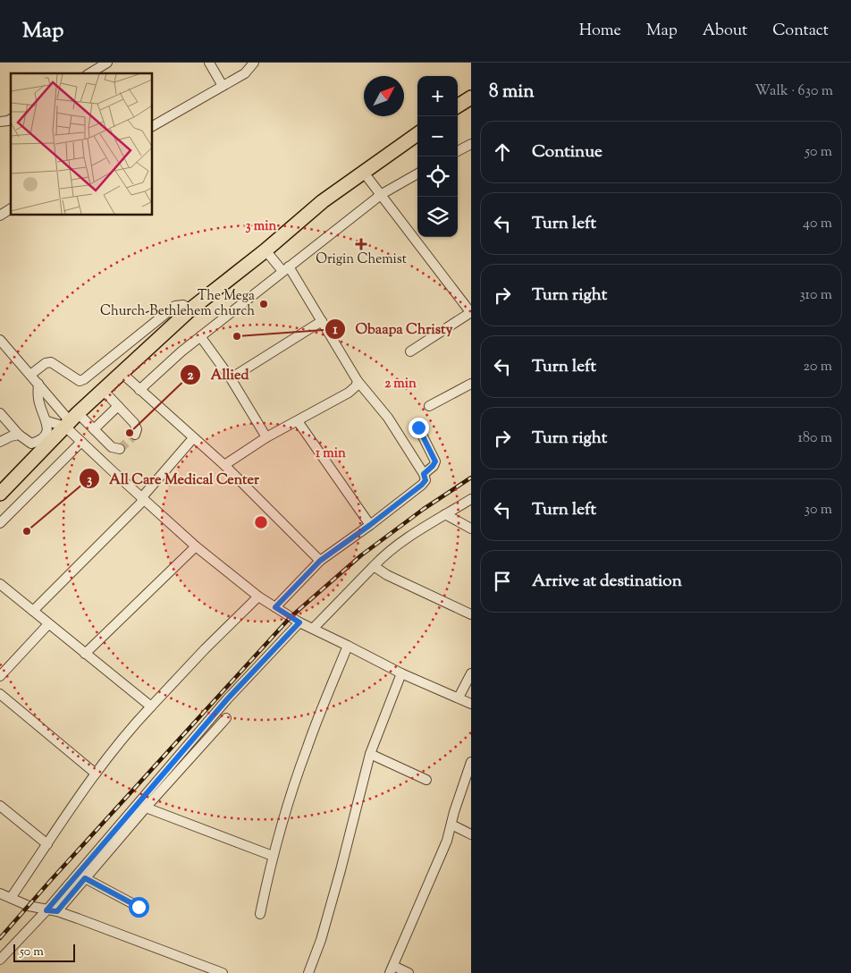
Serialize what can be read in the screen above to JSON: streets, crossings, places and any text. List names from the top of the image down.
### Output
{
  "places": {
    "health": ["Origin Chemist"],
    "other": [
      "The Mega Church-Bethlehem church",
      "Obaapa Christy",
      "Allied",
      "All Care Medical Center"
    ]
  },
  "scale_bar": "50 m",
  "north": "top right",
  "page": {
    "header": "Map",
    "nav": [
      "Home",
      "Map",
      "About",
      "Contact"
    ],
    "heading": ["8 min", "Walk · 630 m"],
    "map_buttons": ["+", "−"],
    "list": [
      ["Continue", "50 m"],
      ["Turn left", "40 m"],
      ["Turn right", "310 m"],
      ["Turn left", "20 m"],
      ["Turn right", "180 m"],
      ["Turn left", "30 m"],
      "Arrive at destination"
    ],
    "scale": "50 m"
  },
  "rings": ["3 min", "2 min", "1 min"]
}
